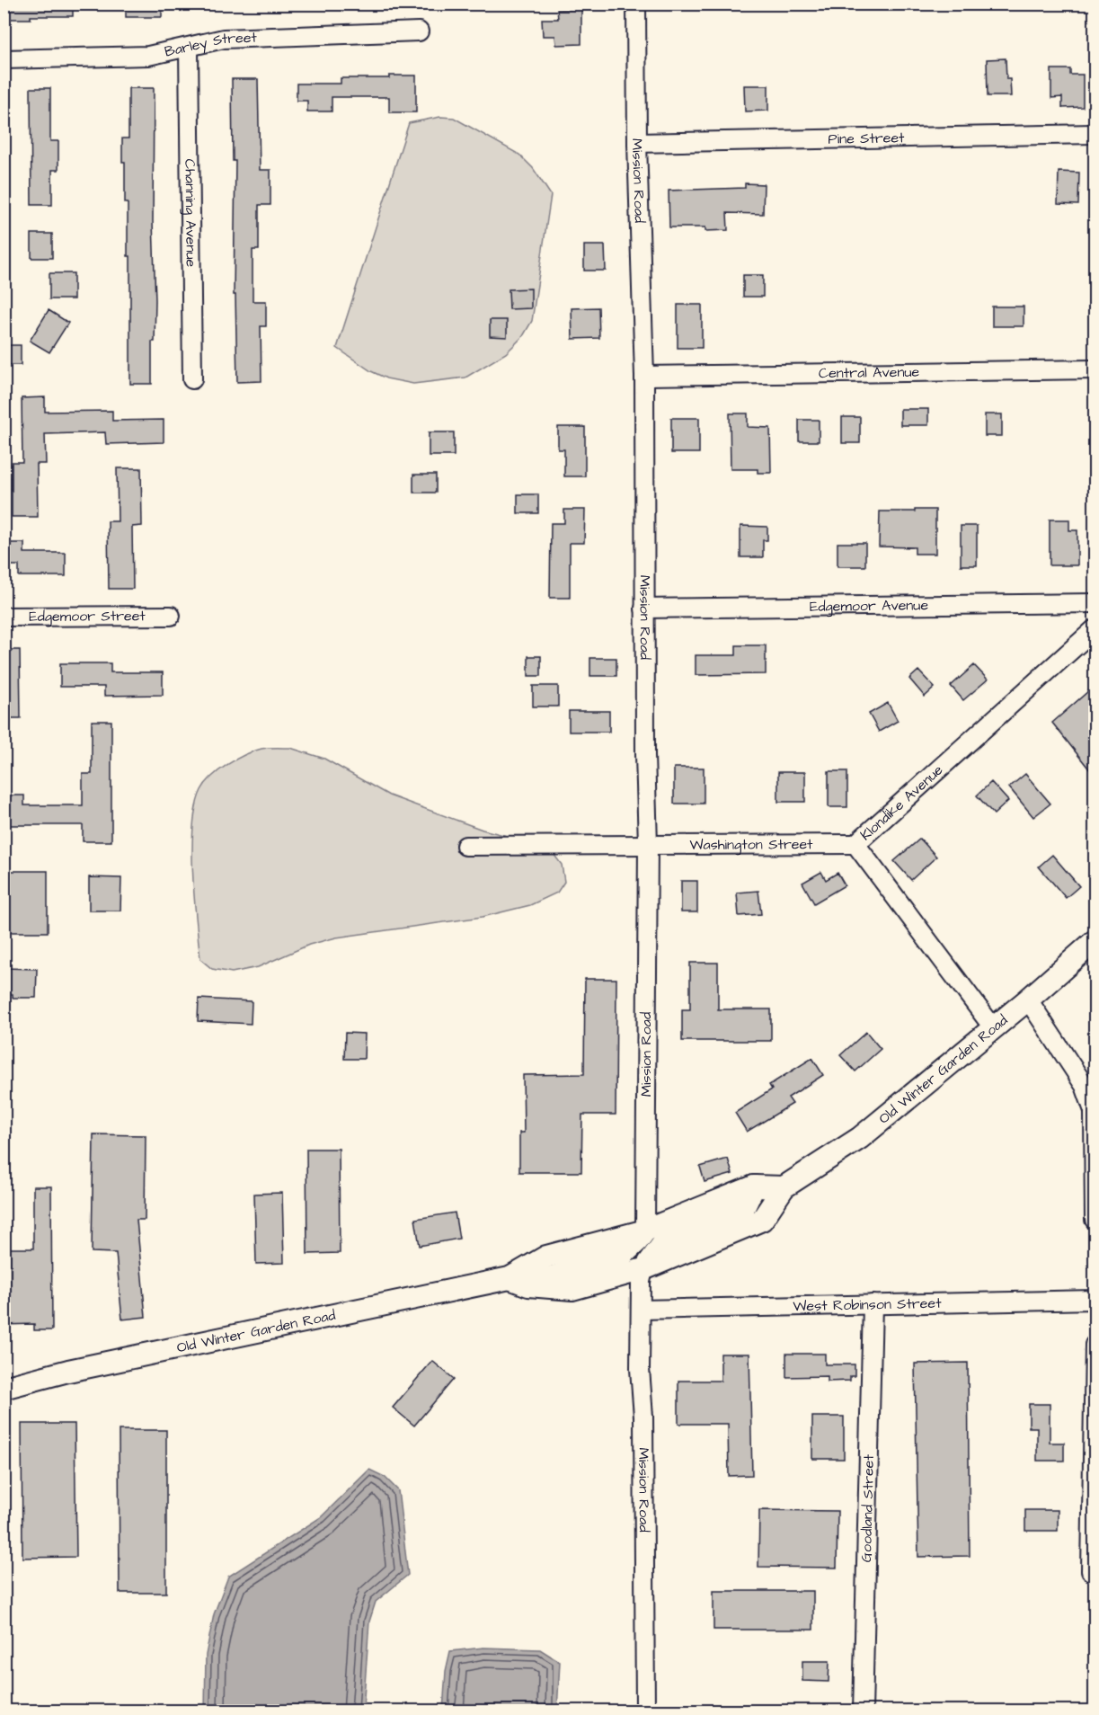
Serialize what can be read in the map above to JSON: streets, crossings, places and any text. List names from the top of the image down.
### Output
{
  "streets": {
    "main road": ["Old Winter Garden Road"],
    "street": [
      "Barley Street",
      "Pine Street",
      "Mission Road",
      "Channing Avenue",
      "Central Avenue",
      "Edgemoor Avenue",
      "Edgemoor Street",
      "Klondike Avenue",
      "Washington Street",
      "West Robinson Street",
      "Goodland Street"
    ]
  },
  "crossings": [
    ["Barley Street", "Channing Avenue"],
    ["Pine Street", "Mission Road"],
    ["Mission Road", "Central Avenue"],
    ["Mission Road", "Edgemoor Avenue"],
    ["Mission Road", "Washington Street"],
    ["Mission Road", "Old Winter Garden Road"],
    ["Mission Road", "West Robinson Street"],
    ["Klondike Avenue", "Washington Street"],
    ["Klondike Avenue", "Old Winter Garden Road"],
    ["West Robinson Street", "Goodland Street"]
  ]
}
